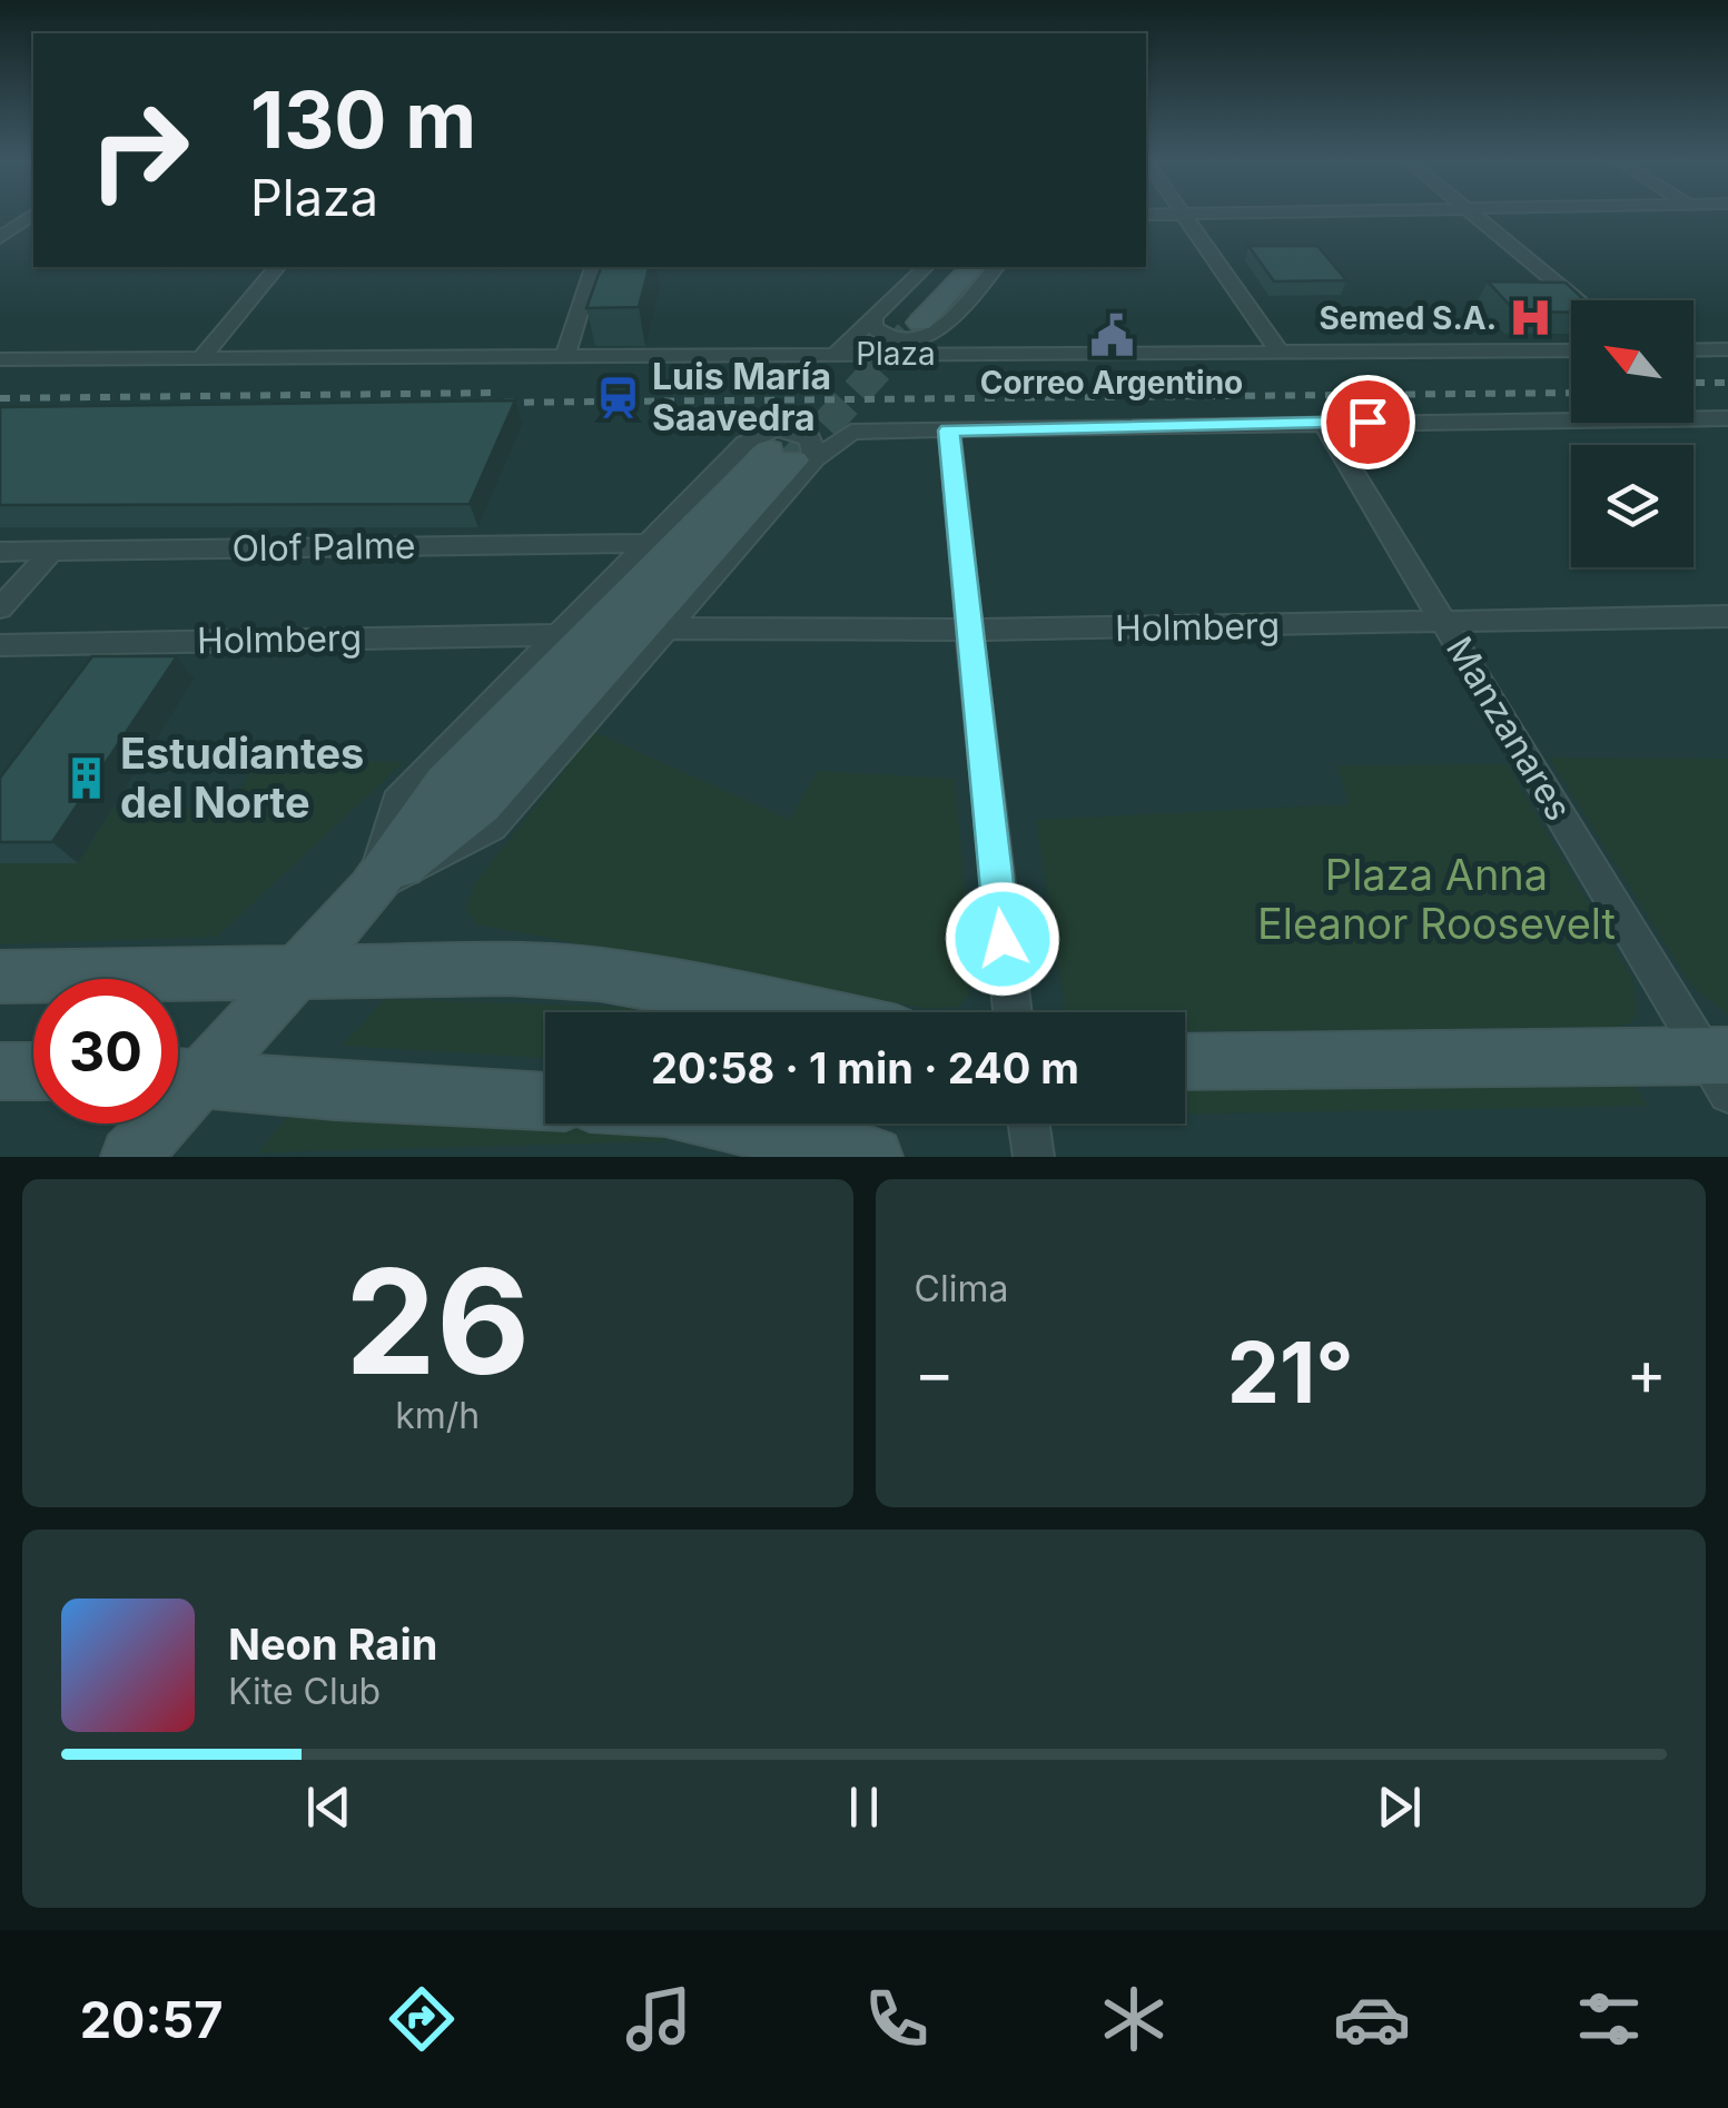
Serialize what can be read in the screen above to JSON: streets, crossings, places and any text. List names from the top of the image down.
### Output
{
  "streets": {
    "street": [
      "Plaza",
      "Olof Palme",
      "Holmberg",
      "Manzanares"
    ]
  },
  "crossings": [
    ["Holmberg", "Manzanares"]
  ],
  "parks": ["Plaza Anna Eleanor Roosevelt"],
  "places": {
    "hospital": ["Semed S.A."],
    "public building": ["Correo Argentino"],
    "station": ["Luis María Saavedra"],
    "building": ["Estudiantes del Norte"]
  },
  "north": "top left",
  "page": {
    "turn": ["130 m", "Plaza"],
    "limit": "30",
    "trip": "20:58 · 1 min · 240 m",
    "tile": [
      ["26", "km/h"],
      "Clima"
    ],
    "heat": ["−", "21°", "+"],
    "song": ["Neon Rain", "Kite Club"],
    "tabs": "20:57"
  }
}
